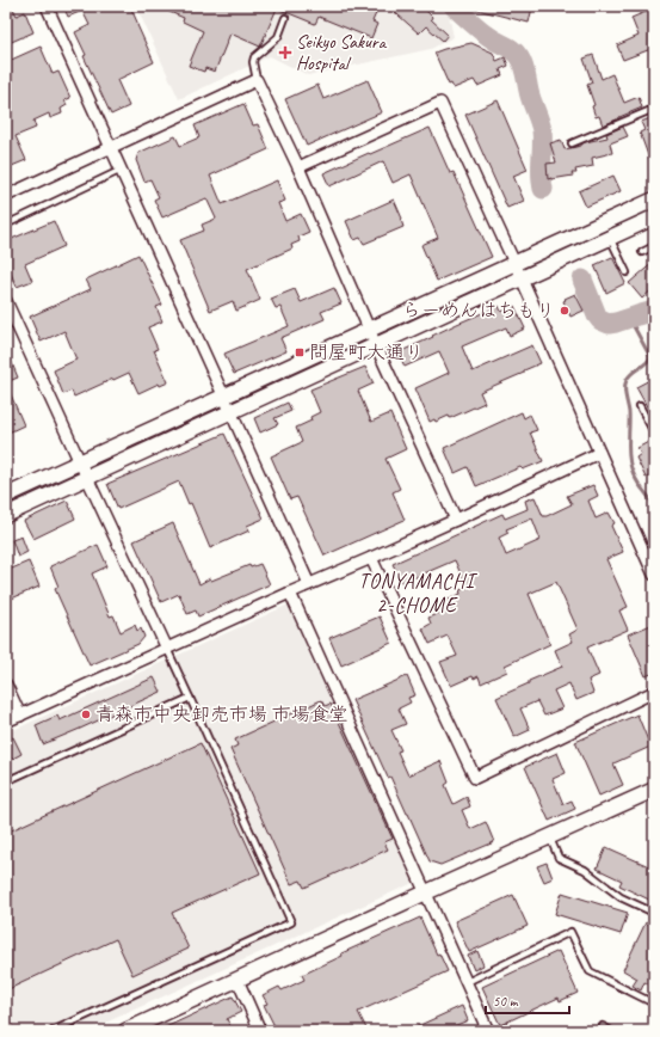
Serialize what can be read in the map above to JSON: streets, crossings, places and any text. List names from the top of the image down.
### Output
{
  "districts": ["TONYAMACHI 2-CHOME"],
  "places": {
    "health": ["Seikyo Sakura Hospital"],
    "other": ["らーめんはちもり", "青森市中央卸売市場 市場食堂"],
    "transit": ["問屋町大通り"]
  },
  "scale_bar": "50 m"
}
